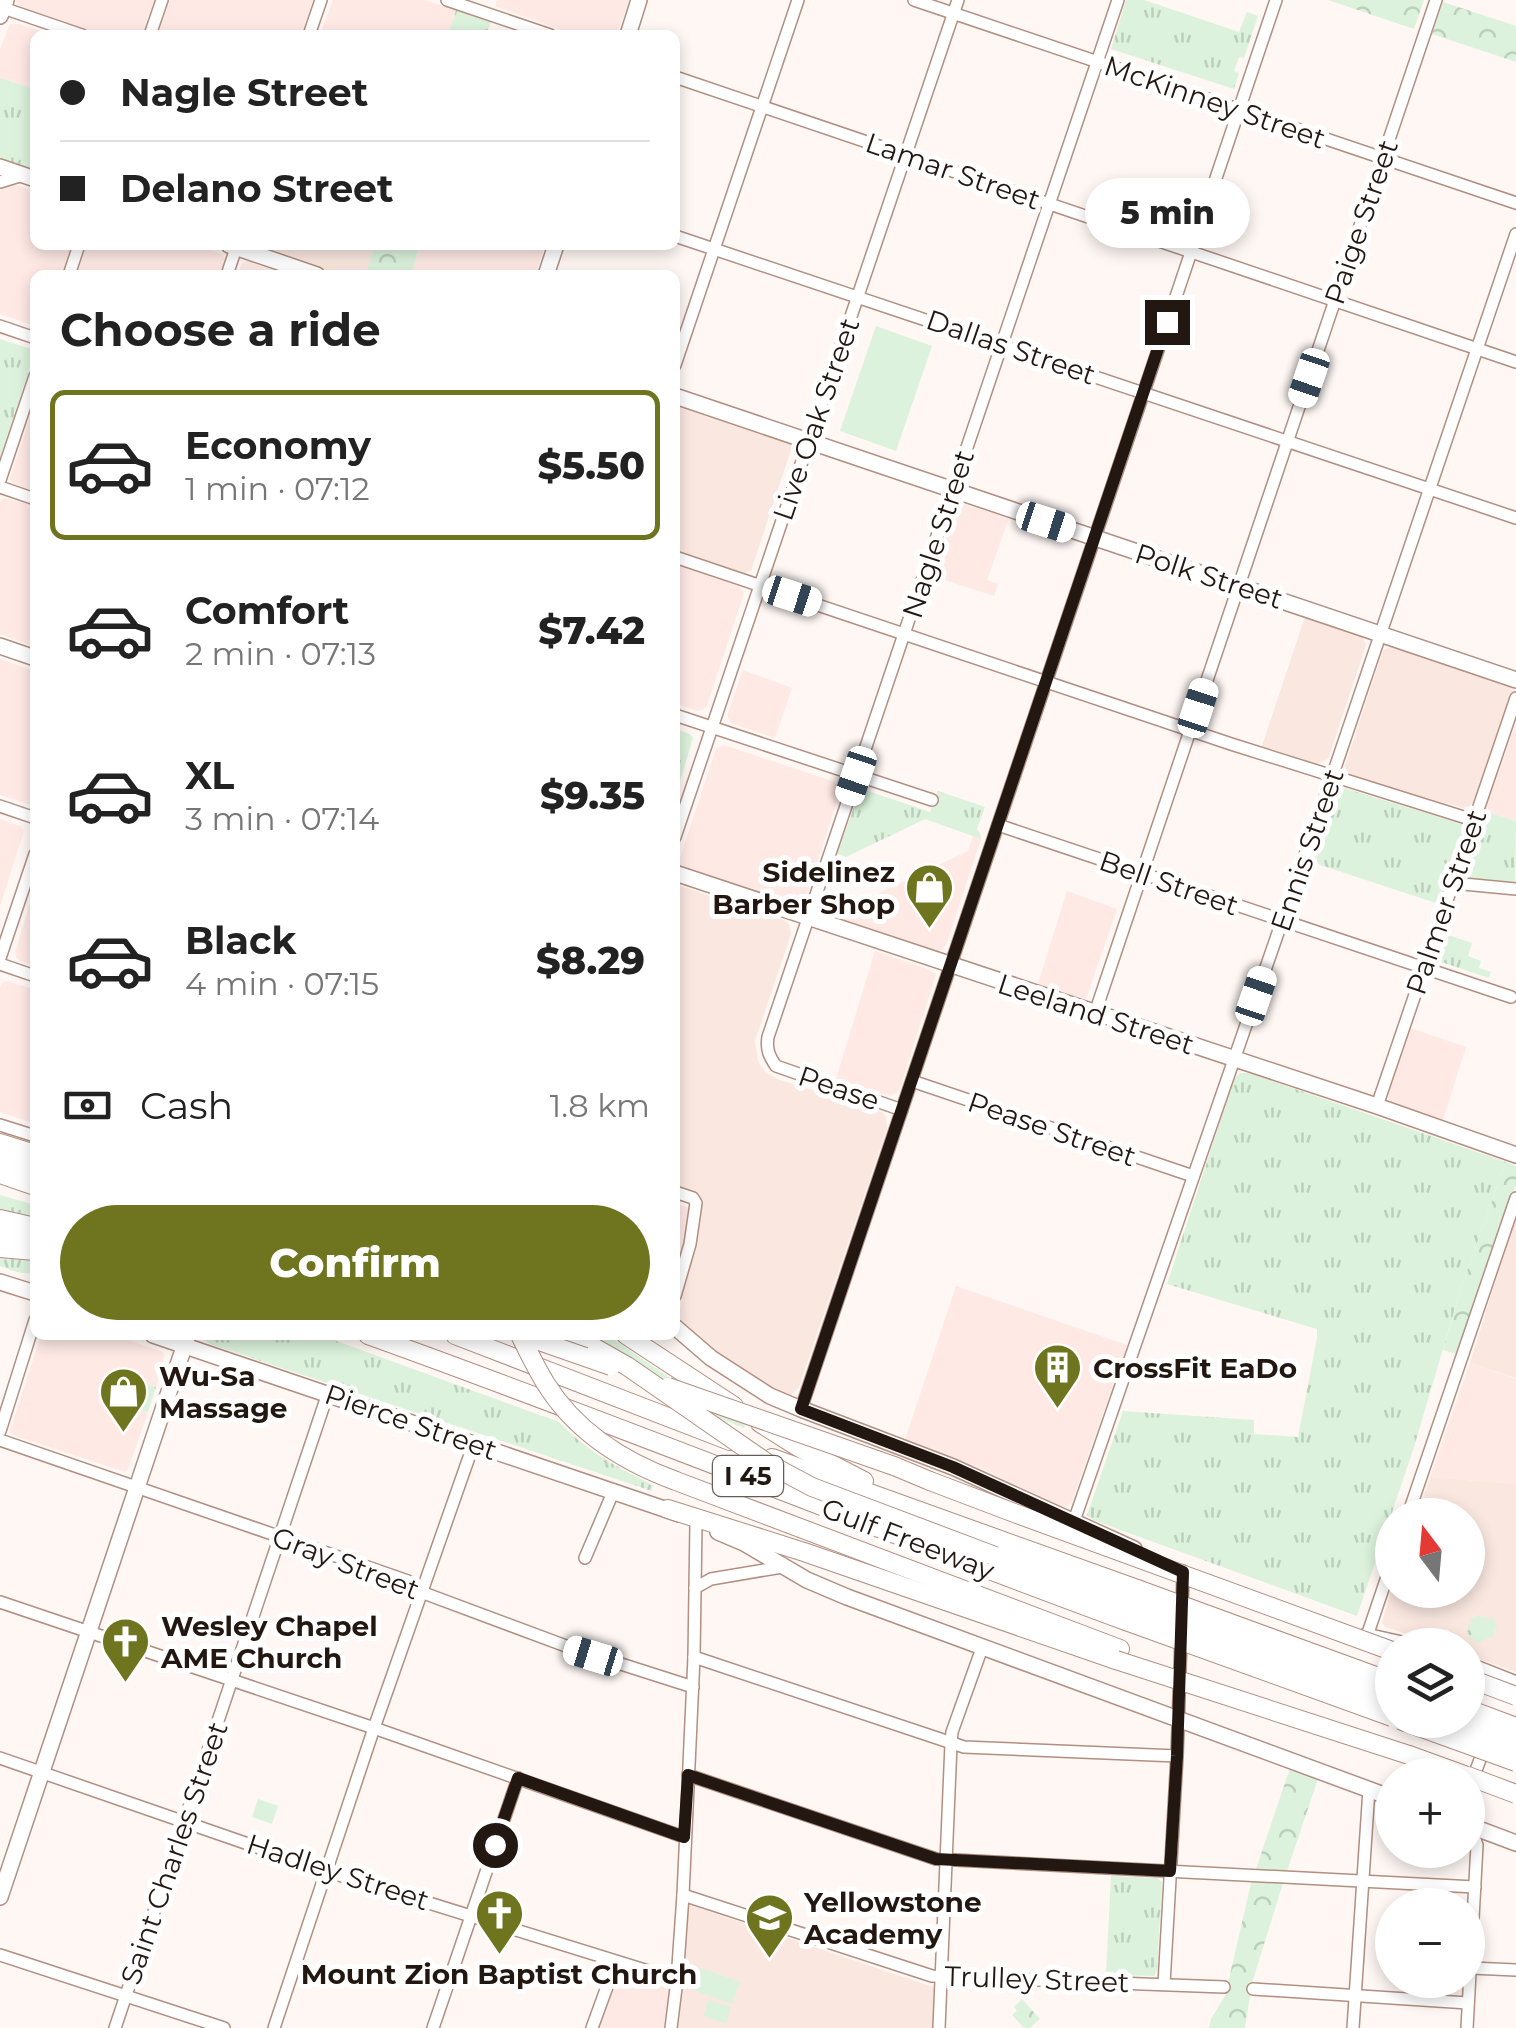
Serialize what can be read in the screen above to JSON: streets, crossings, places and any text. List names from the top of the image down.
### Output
{
  "streets": {
    "highway": ["I 45", "Gulf Freeway"],
    "main road": ["Polk Street", "Leeland Street", "Pierce Street"],
    "street": [
      "McKinney Street",
      "Lamar Street",
      "Paige Street",
      "Dallas Street",
      "Live Oak Street",
      "Nagle Street",
      "Ennis Street",
      "Bell Street",
      "Palmer Street",
      "Pease",
      "Pease Street",
      "Gray Street",
      "Saint Charles Street",
      "Hadley Street",
      "Trulley Street"
    ]
  },
  "crossings": [
    ["McKinney Street", "Paige Street"],
    ["McKinney Street", "Live Oak Street"],
    ["McKinney Street", "Nagle Street"],
    ["Lamar Street", "Paige Street"],
    ["Lamar Street", "Live Oak Street"],
    ["Lamar Street", "Nagle Street"],
    ["Lamar Street", "Ennis Street"],
    ["Paige Street", "Dallas Street"],
    ["Paige Street", "Polk Street"],
    ["Paige Street", "Bell Street"],
    ["Paige Street", "Leeland Street"],
    ["Dallas Street", "Live Oak Street"],
    ["Dallas Street", "Nagle Street"],
    ["Dallas Street", "Ennis Street"],
    ["Live Oak Street", "Polk Street"],
    ["Nagle Street", "Polk Street"],
    ["Nagle Street", "Leeland Street"],
    ["Nagle Street", "Pease"],
    ["Polk Street", "Ennis Street"],
    ["Ennis Street", "Bell Street"],
    ["Ennis Street", "Leeland Street"],
    ["Ennis Street", "Pease Street"],
    ["Bell Street", "Palmer Street"],
    ["Palmer Street", "Leeland Street"],
    ["Pierce Street", "Saint Charles Street"],
    ["Gray Street", "Saint Charles Street"],
    ["Saint Charles Street", "Hadley Street"]
  ],
  "places": {
    "shop": ["Sidelinez Barber Shop", "Wu-Sa Massage"],
    "building": ["CrossFit EaDo"],
    "church": ["Wesley Chapel AME Church", "Mount Zion Baptist Church"],
    "school or university": ["Yellowstone Academy"]
  },
  "north": "top",
  "page": {
    "banner": ["Nagle Street", "Delano Street"],
    "bubble": "5 min",
    "heading": "Choose a ride",
    "list": [
      {
        "name": "Economy",
        "note": "1 min · 07:12",
        "value": "$5.50"
      },
      {
        "name": "Comfort",
        "note": "2 min · 07:13",
        "value": "$7.42"
      },
      {
        "name": "XL",
        "note": "3 min · 07:14",
        "value": "$9.35"
      },
      {
        "name": "Black",
        "note": "4 min · 07:15",
        "value": "$8.29"
      }
    ],
    "pay": ["Cash", "1.8 km"],
    "buttons": "Confirm",
    "map_buttons": ["+", "−"]
  }
}
